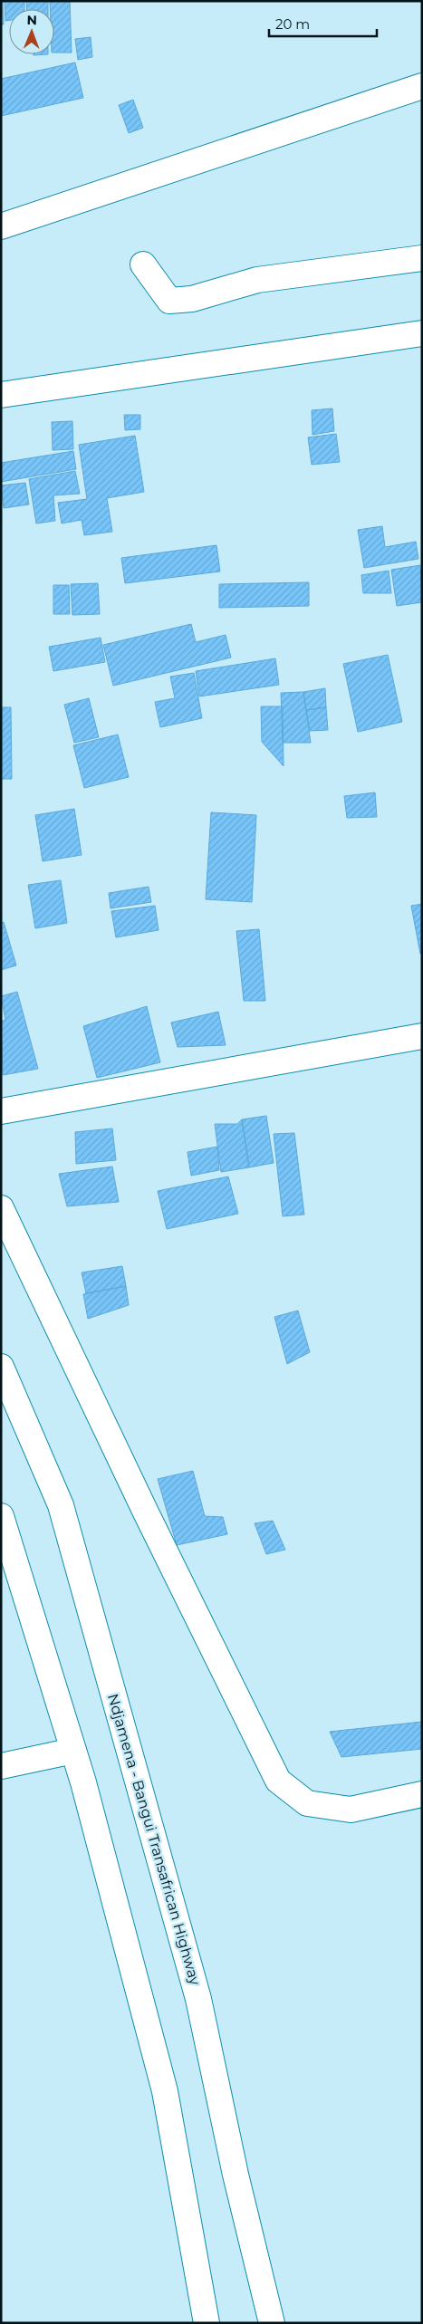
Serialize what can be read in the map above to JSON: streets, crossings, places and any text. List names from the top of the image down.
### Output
{
  "streets": {
    "main road": ["Ndjamena - Bangui Transafrican Highway"]
  },
  "scale_bar": "20 m",
  "north": "top"
}
